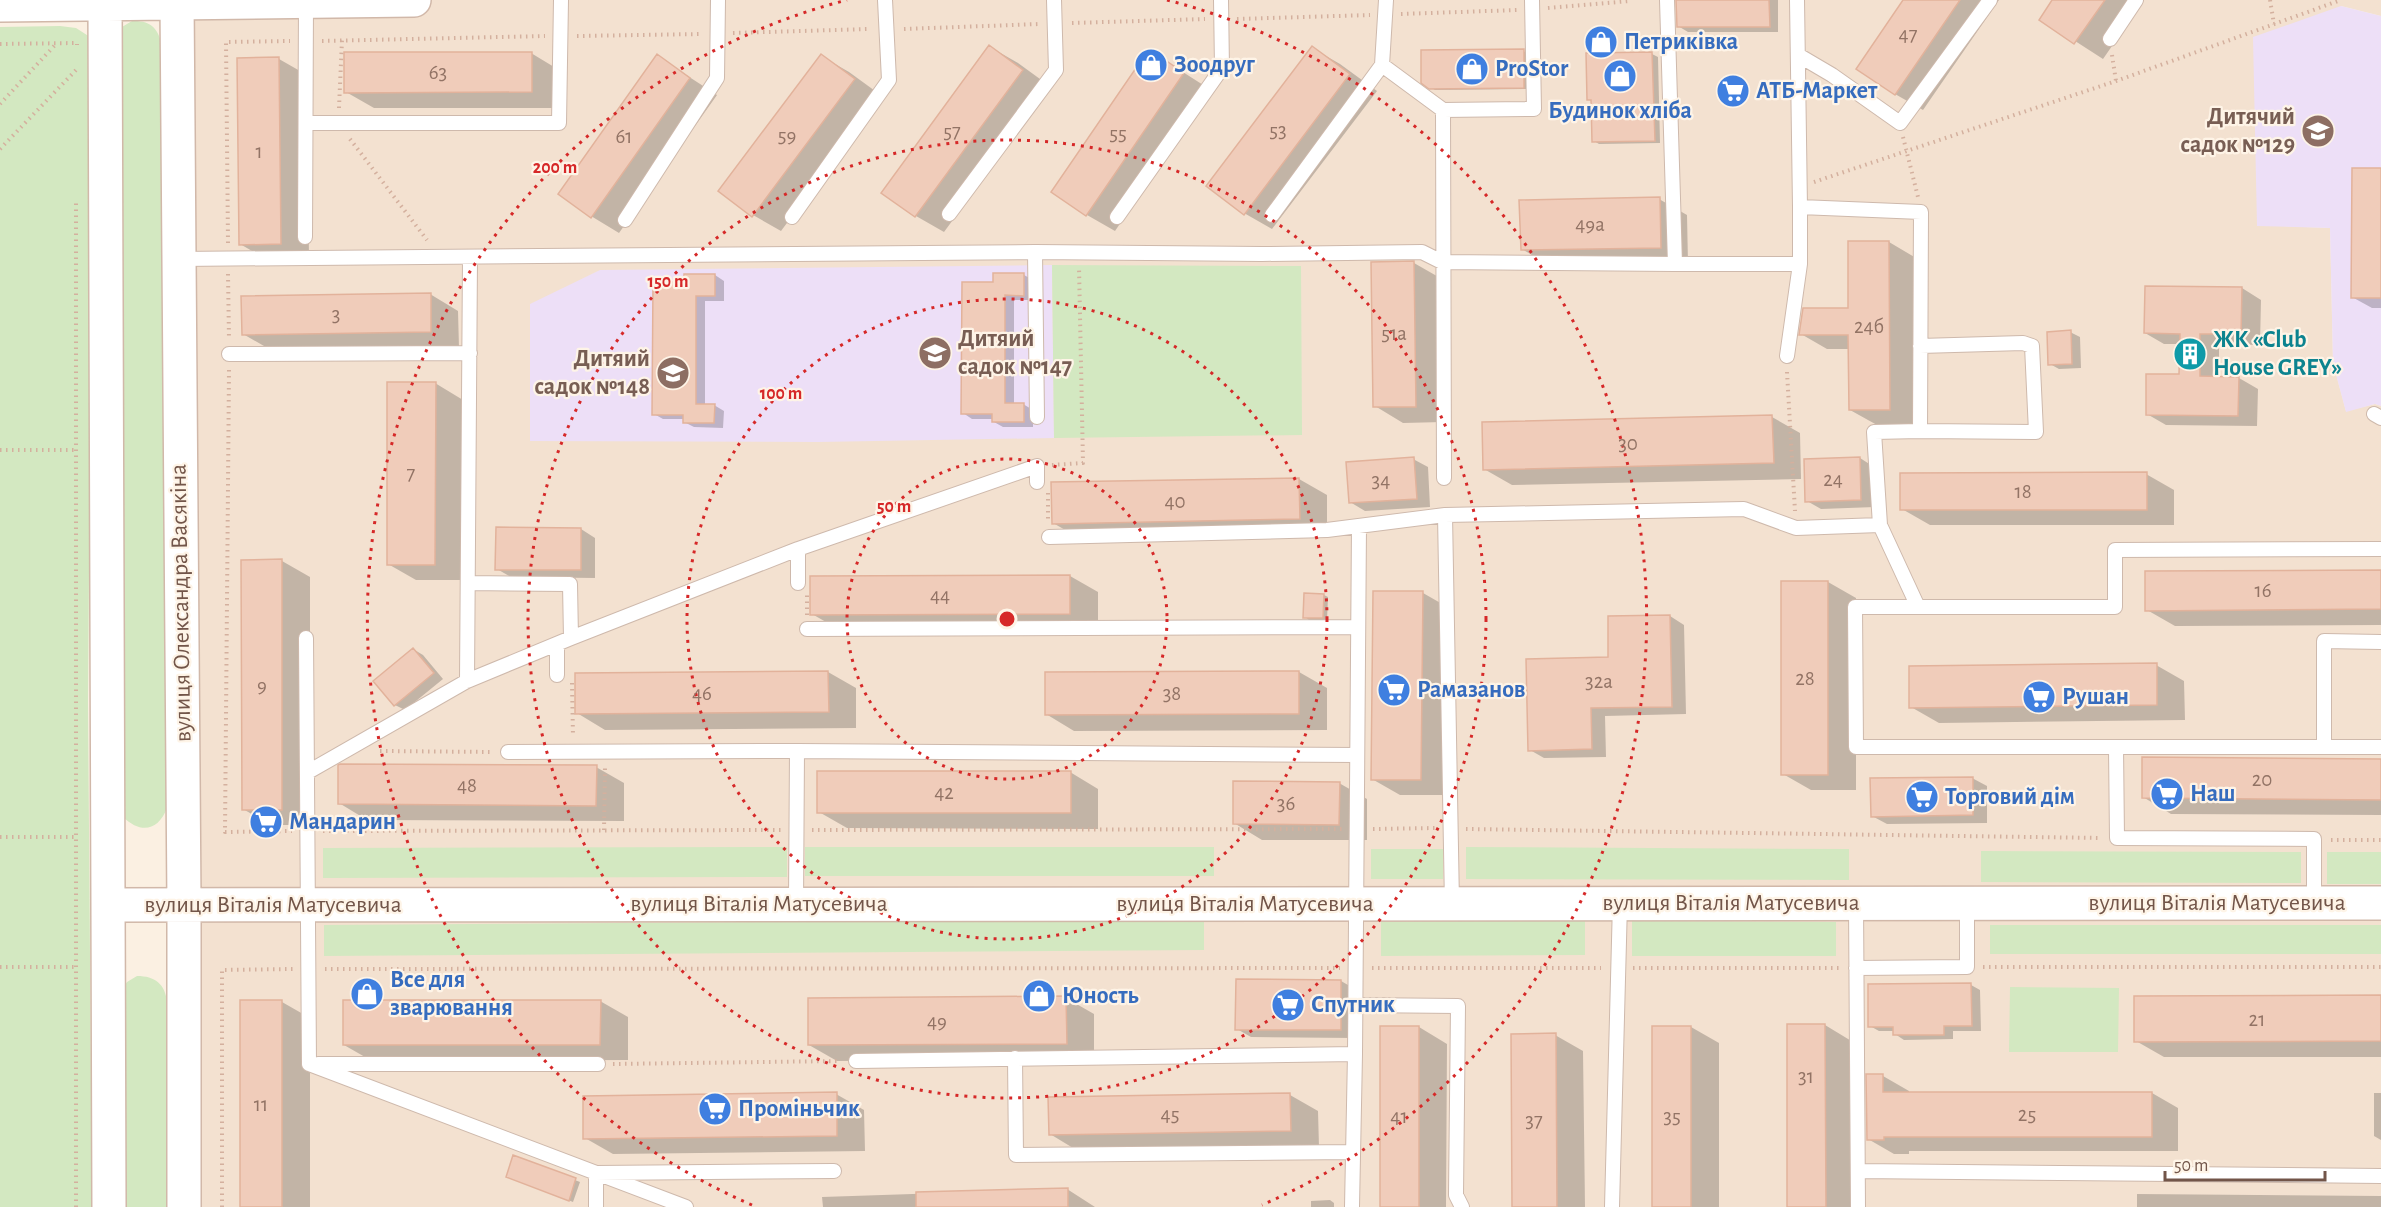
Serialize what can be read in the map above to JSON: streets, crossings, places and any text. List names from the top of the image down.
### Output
{
  "streets": {
    "street": ["вулиця Олександра Васякіна", "вулиця Віталія Матусевича"]
  },
  "crossings": [
    ["вулиця Олександра Васякіна", "вулиця Віталія Матусевича"]
  ],
  "places": {
    "shop": [
      "Петриківка",
      "Зоодруг",
      "ProStor",
      "Будинок хліба",
      "Все для зварювання",
      "Юность"
    ],
    "supermarket": [
      "АТБ-Маркет",
      "Рамазанов",
      "Рушан",
      "Наш",
      "Торговий дім",
      "Мандарин",
      "Спутник",
      "Проміньчик"
    ],
    "school or university": ["Дитячий садок №129", "Дитяий садок №147", "Дитяий садок №148"],
    "building": ["ЖК «Club House GREY»"]
  },
  "house_numbers": [
    "47",
    "63",
    "53",
    "57",
    "55",
    "59",
    "61",
    "1",
    "49а",
    "3",
    "24б",
    "51а",
    "30",
    "7",
    "24",
    "34",
    "18",
    "40",
    "16",
    "44",
    "28",
    "32а",
    "9",
    "46",
    "38",
    "20",
    "48",
    "42",
    "36",
    "21",
    "49",
    "31",
    "11",
    "45",
    "25",
    "41",
    "35",
    "37"
  ],
  "scale_bar": "50 m",
  "rings": [
    "200 m",
    "150 m",
    "100 m",
    "50 m"
  ]
}
